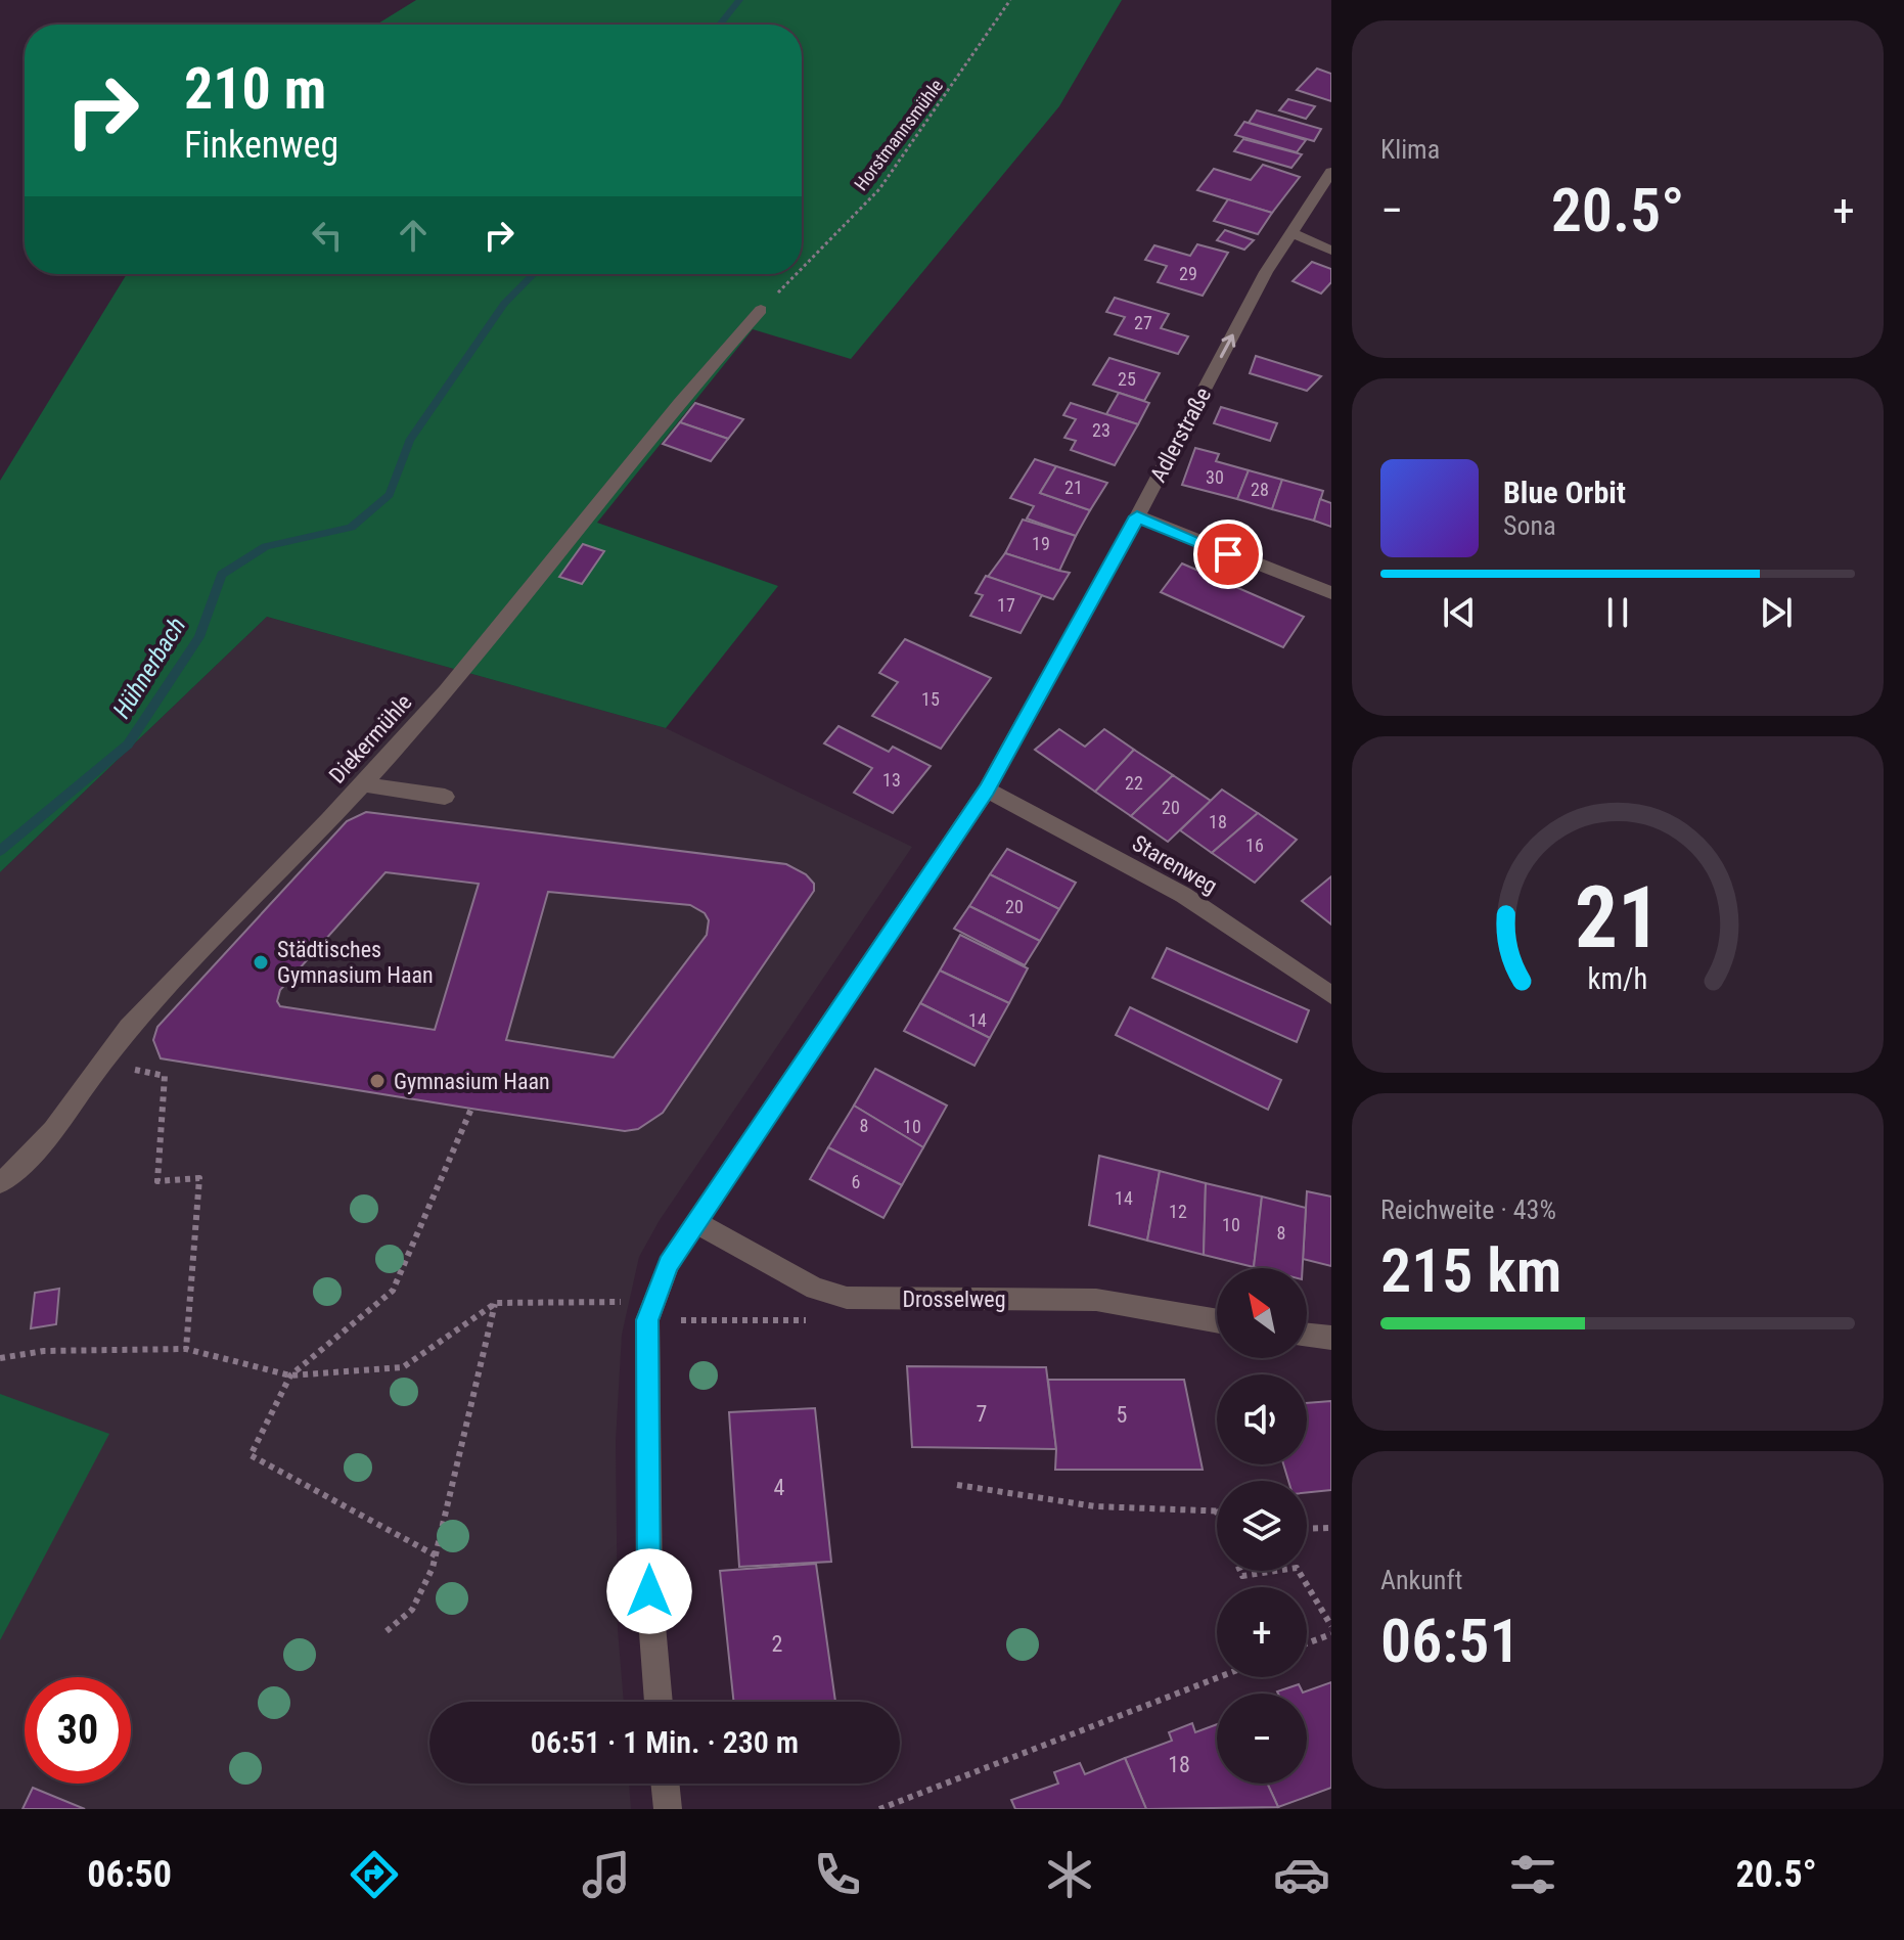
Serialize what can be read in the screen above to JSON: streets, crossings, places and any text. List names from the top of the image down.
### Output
{
  "streets": {
    "street": [
      "Adlerstraße",
      "Diekermühle",
      "Starenweg",
      "Drosselweg"
    ],
    "path": ["Horstmannsmühle"]
  },
  "crossings": [
    ["Horstmannsmühle", "Diekermühle"],
    ["Adlerstraße", "Starenweg"],
    ["Adlerstraße", "Drosselweg"]
  ],
  "water": ["Hühnerbach"],
  "places": ["Städtisches Gymnasium Haan", "Gymnasium Haan"],
  "house_numbers": [
    "29",
    "27",
    "25",
    "23",
    "30",
    "21",
    "28",
    "19",
    "17",
    "15",
    "13",
    "22",
    "20",
    "18",
    "16",
    "20",
    "14",
    "8",
    "10",
    "6",
    "14",
    "12",
    "10",
    "8",
    "7",
    "5",
    "4",
    "2",
    "18"
  ],
  "north": "top left",
  "page": {
    "tile": [
      "Klima",
      ["Reichweite · 43%", "215 km"],
      ["Ankunft", "06:51"]
    ],
    "turn": ["210 m", "Finkenweg"],
    "heat": ["−", "20.5°", "+"],
    "song": ["Blue Orbit", "Sona"],
    "map_buttons": ["+", "−"],
    "limit": "30",
    "trip": "06:51 · 1 Min. · 230 m",
    "tabs": ["06:50", "20.5°"],
    "gauge": ["21", "km/h"]
  }
}
